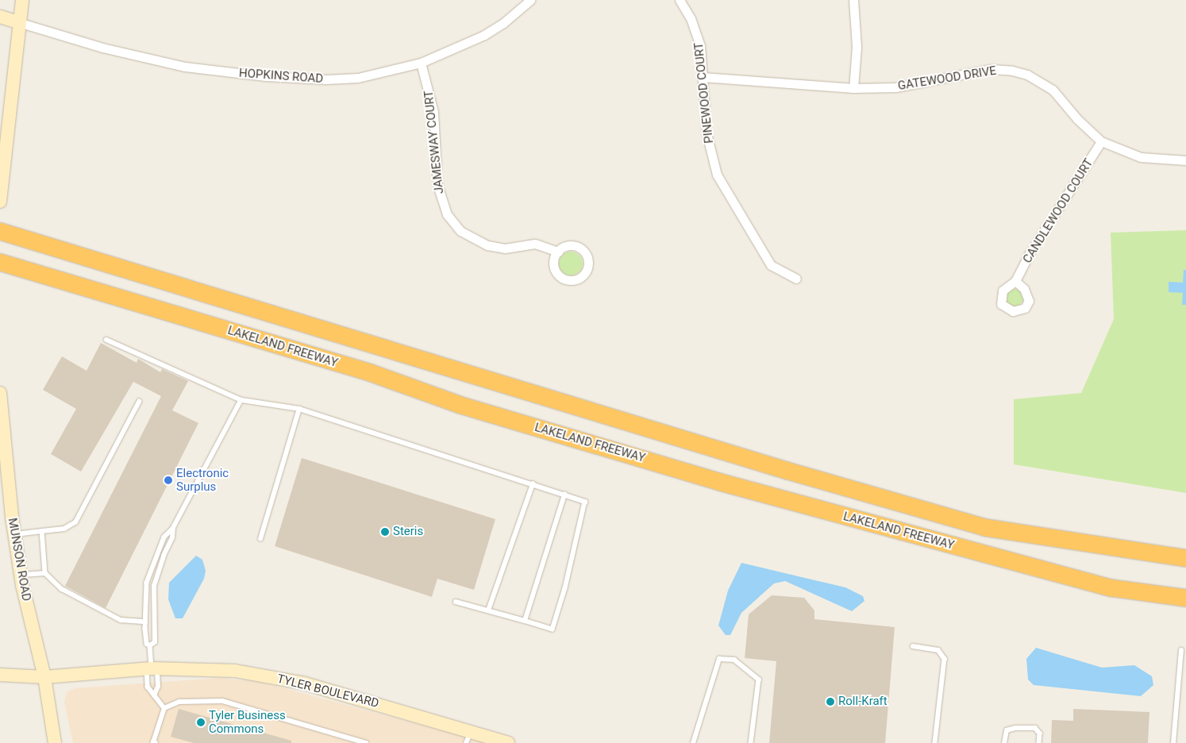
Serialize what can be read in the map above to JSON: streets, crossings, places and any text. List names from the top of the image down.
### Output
{
  "streets": {
    "highway": ["LAKELAND FREEWAY"],
    "street": [
      "HOPKINS ROAD",
      "GATEWOOD DRIVE",
      "PINEWOOD COURT",
      "JAMESWAY COURT",
      "CANDLEWOOD COURT",
      "MUNSON ROAD",
      "TYLER BOULEVARD"
    ]
  },
  "crossings": [
    ["HOPKINS ROAD", "JAMESWAY COURT"],
    ["GATEWOOD DRIVE", "PINEWOOD COURT"],
    ["GATEWOOD DRIVE", "CANDLEWOOD COURT"],
    ["MUNSON ROAD", "TYLER BOULEVARD"]
  ],
  "places": [
    "Electronic Surplus",
    "Steris",
    "Roll-Kraft",
    "Tyler Business Commons"
  ]
}
